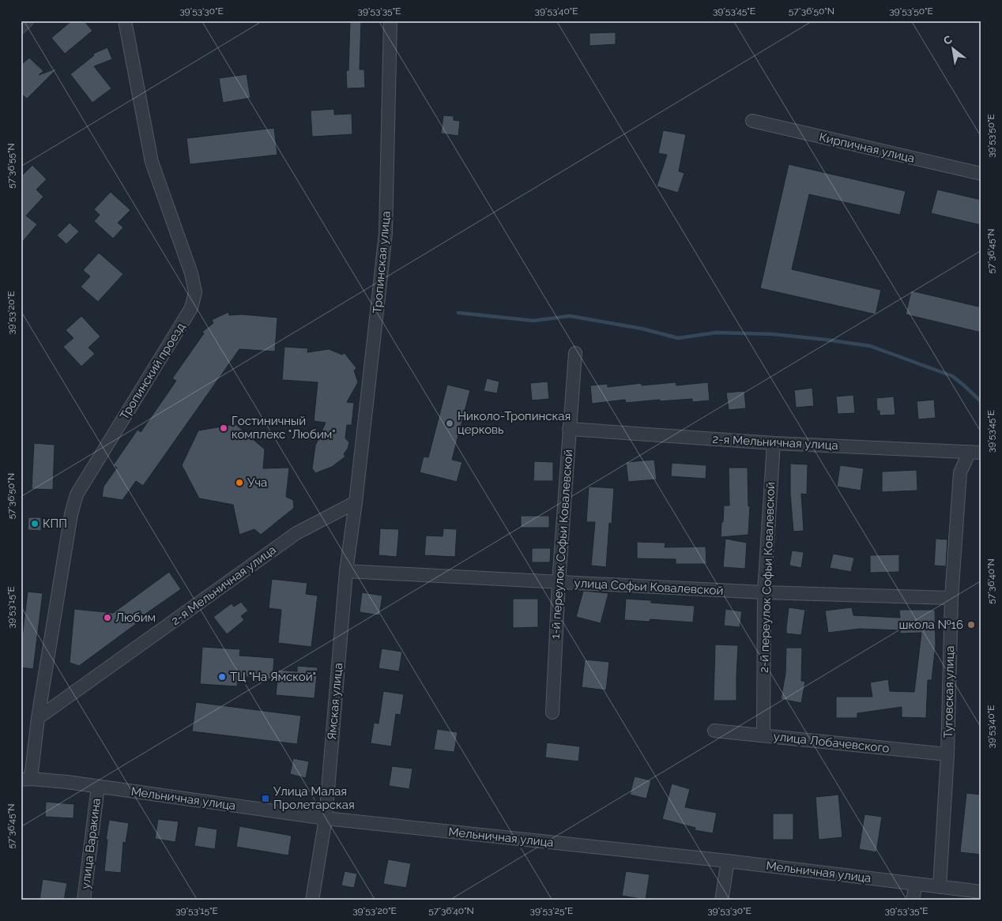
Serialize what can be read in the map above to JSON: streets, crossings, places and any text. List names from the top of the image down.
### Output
{
  "streets": {
    "street": [
      "Кирпичная улица",
      "Тропинская улица",
      "Тропинский проезд",
      "2-я Мельничная улица",
      "1-й переулок Софьи Ковалевской",
      "2-й переулок Софьи Ковалевской",
      "улица Софьи Ковалевской",
      "Туговская улица",
      "Ямская улица",
      "улица Лобачевского",
      "Мельничная улица",
      "улица Варакина"
    ]
  },
  "crossings": [
    ["Тропинская улица", "2-я Мельничная улица"],
    ["Тропинская улица", "Ямская улица"],
    ["Тропинский проезд", "2-я Мельничная улица"],
    ["Тропинский проезд", "Мельничная улица"],
    ["2-я Мельничная улица", "1-й переулок Софьи Ковалевской"],
    ["2-я Мельничная улица", "2-й переулок Софьи Ковалевской"],
    ["2-я Мельничная улица", "Туговская улица"],
    ["2-я Мельничная улица", "Ямская улица"],
    ["1-й переулок Софьи Ковалевской", "улица Софьи Ковалевской"],
    ["2-й переулок Софьи Ковалевской", "улица Софьи Ковалевской"],
    ["2-й переулок Софьи Ковалевской", "улица Лобачевского"],
    ["улица Софьи Ковалевской", "Туговская улица"],
    ["улица Софьи Ковалевской", "Ямская улица"],
    ["Туговская улица", "улица Лобачевского"],
    ["Туговская улица", "Мельничная улица"],
    ["Ямская улица", "Мельничная улица"],
    ["Мельничная улица", "улица Варакина"]
  ],
  "places": {
    "other": [
      "Николо-Тропинская церковь",
      "Гостиничный комплекс \"Любим\"",
      "Уча",
      "КПП",
      "Любим",
      "школа №16",
      "ТЦ \"На Ямской\""
    ],
    "transit": ["Улица Малая Пролетарская"]
  },
  "north": "top left",
  "coordinates": [
    "39°53'30\"E",
    "39°53'35\"E",
    "39°53'40\"E",
    "39°53'45\"E",
    "57°36'50\"N",
    "39°53'50\"E",
    "57°36'55\"N",
    "57°36'45\"N",
    "39°53'20\"E",
    "57°36'40\"N",
    "39°53'15\"E",
    "39°53'25\"E"
  ]
}
